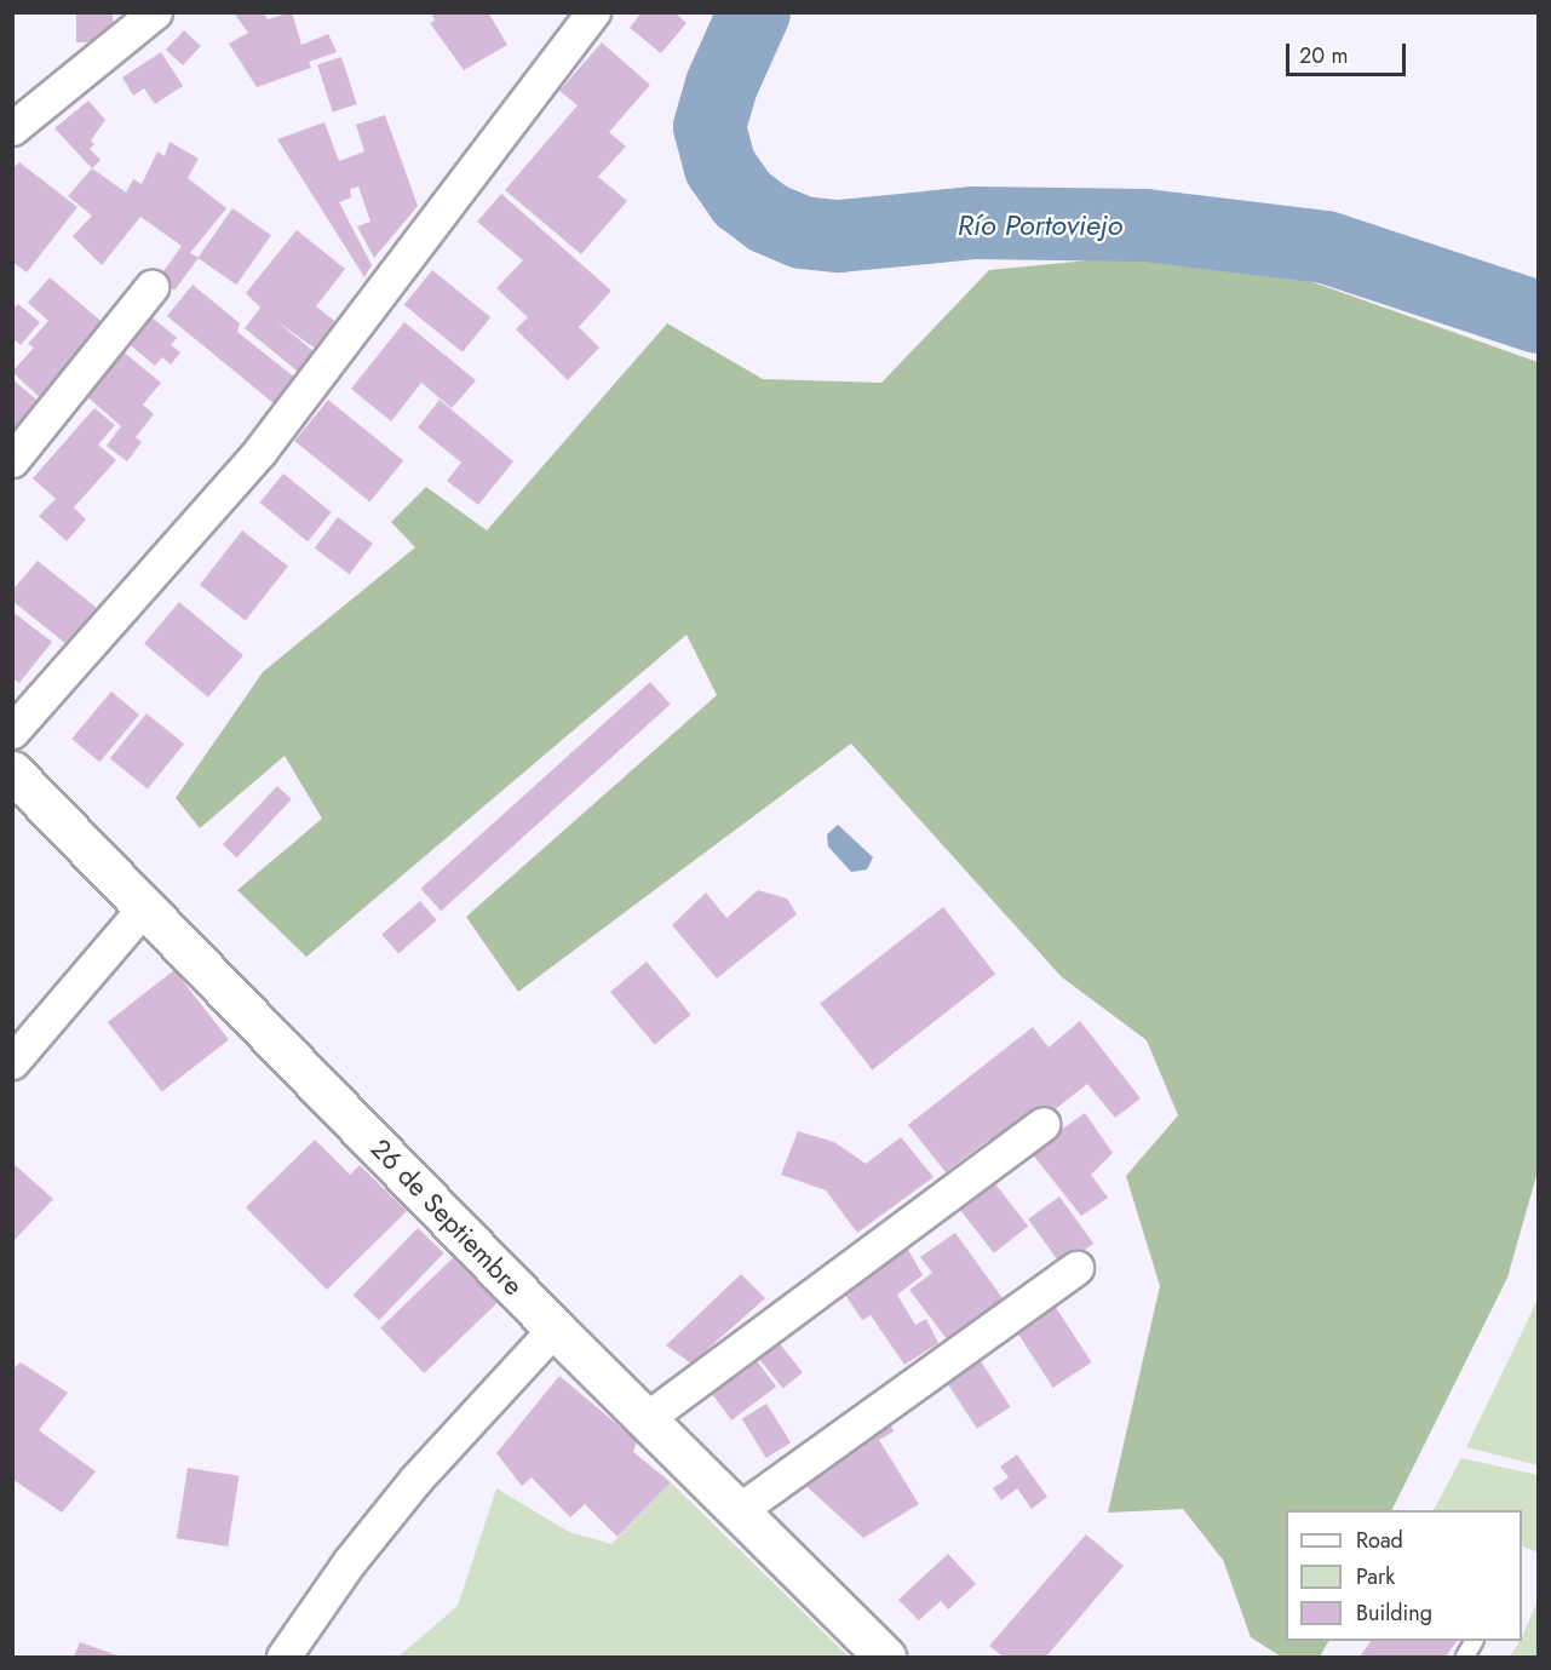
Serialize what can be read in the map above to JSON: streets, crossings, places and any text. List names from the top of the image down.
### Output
{
  "streets": {
    "street": ["26 de Septiembre"]
  },
  "water": ["Río Portoviejo"],
  "legend": ["Road", "Park", "Building"],
  "scale_bar": "20 m"
}
